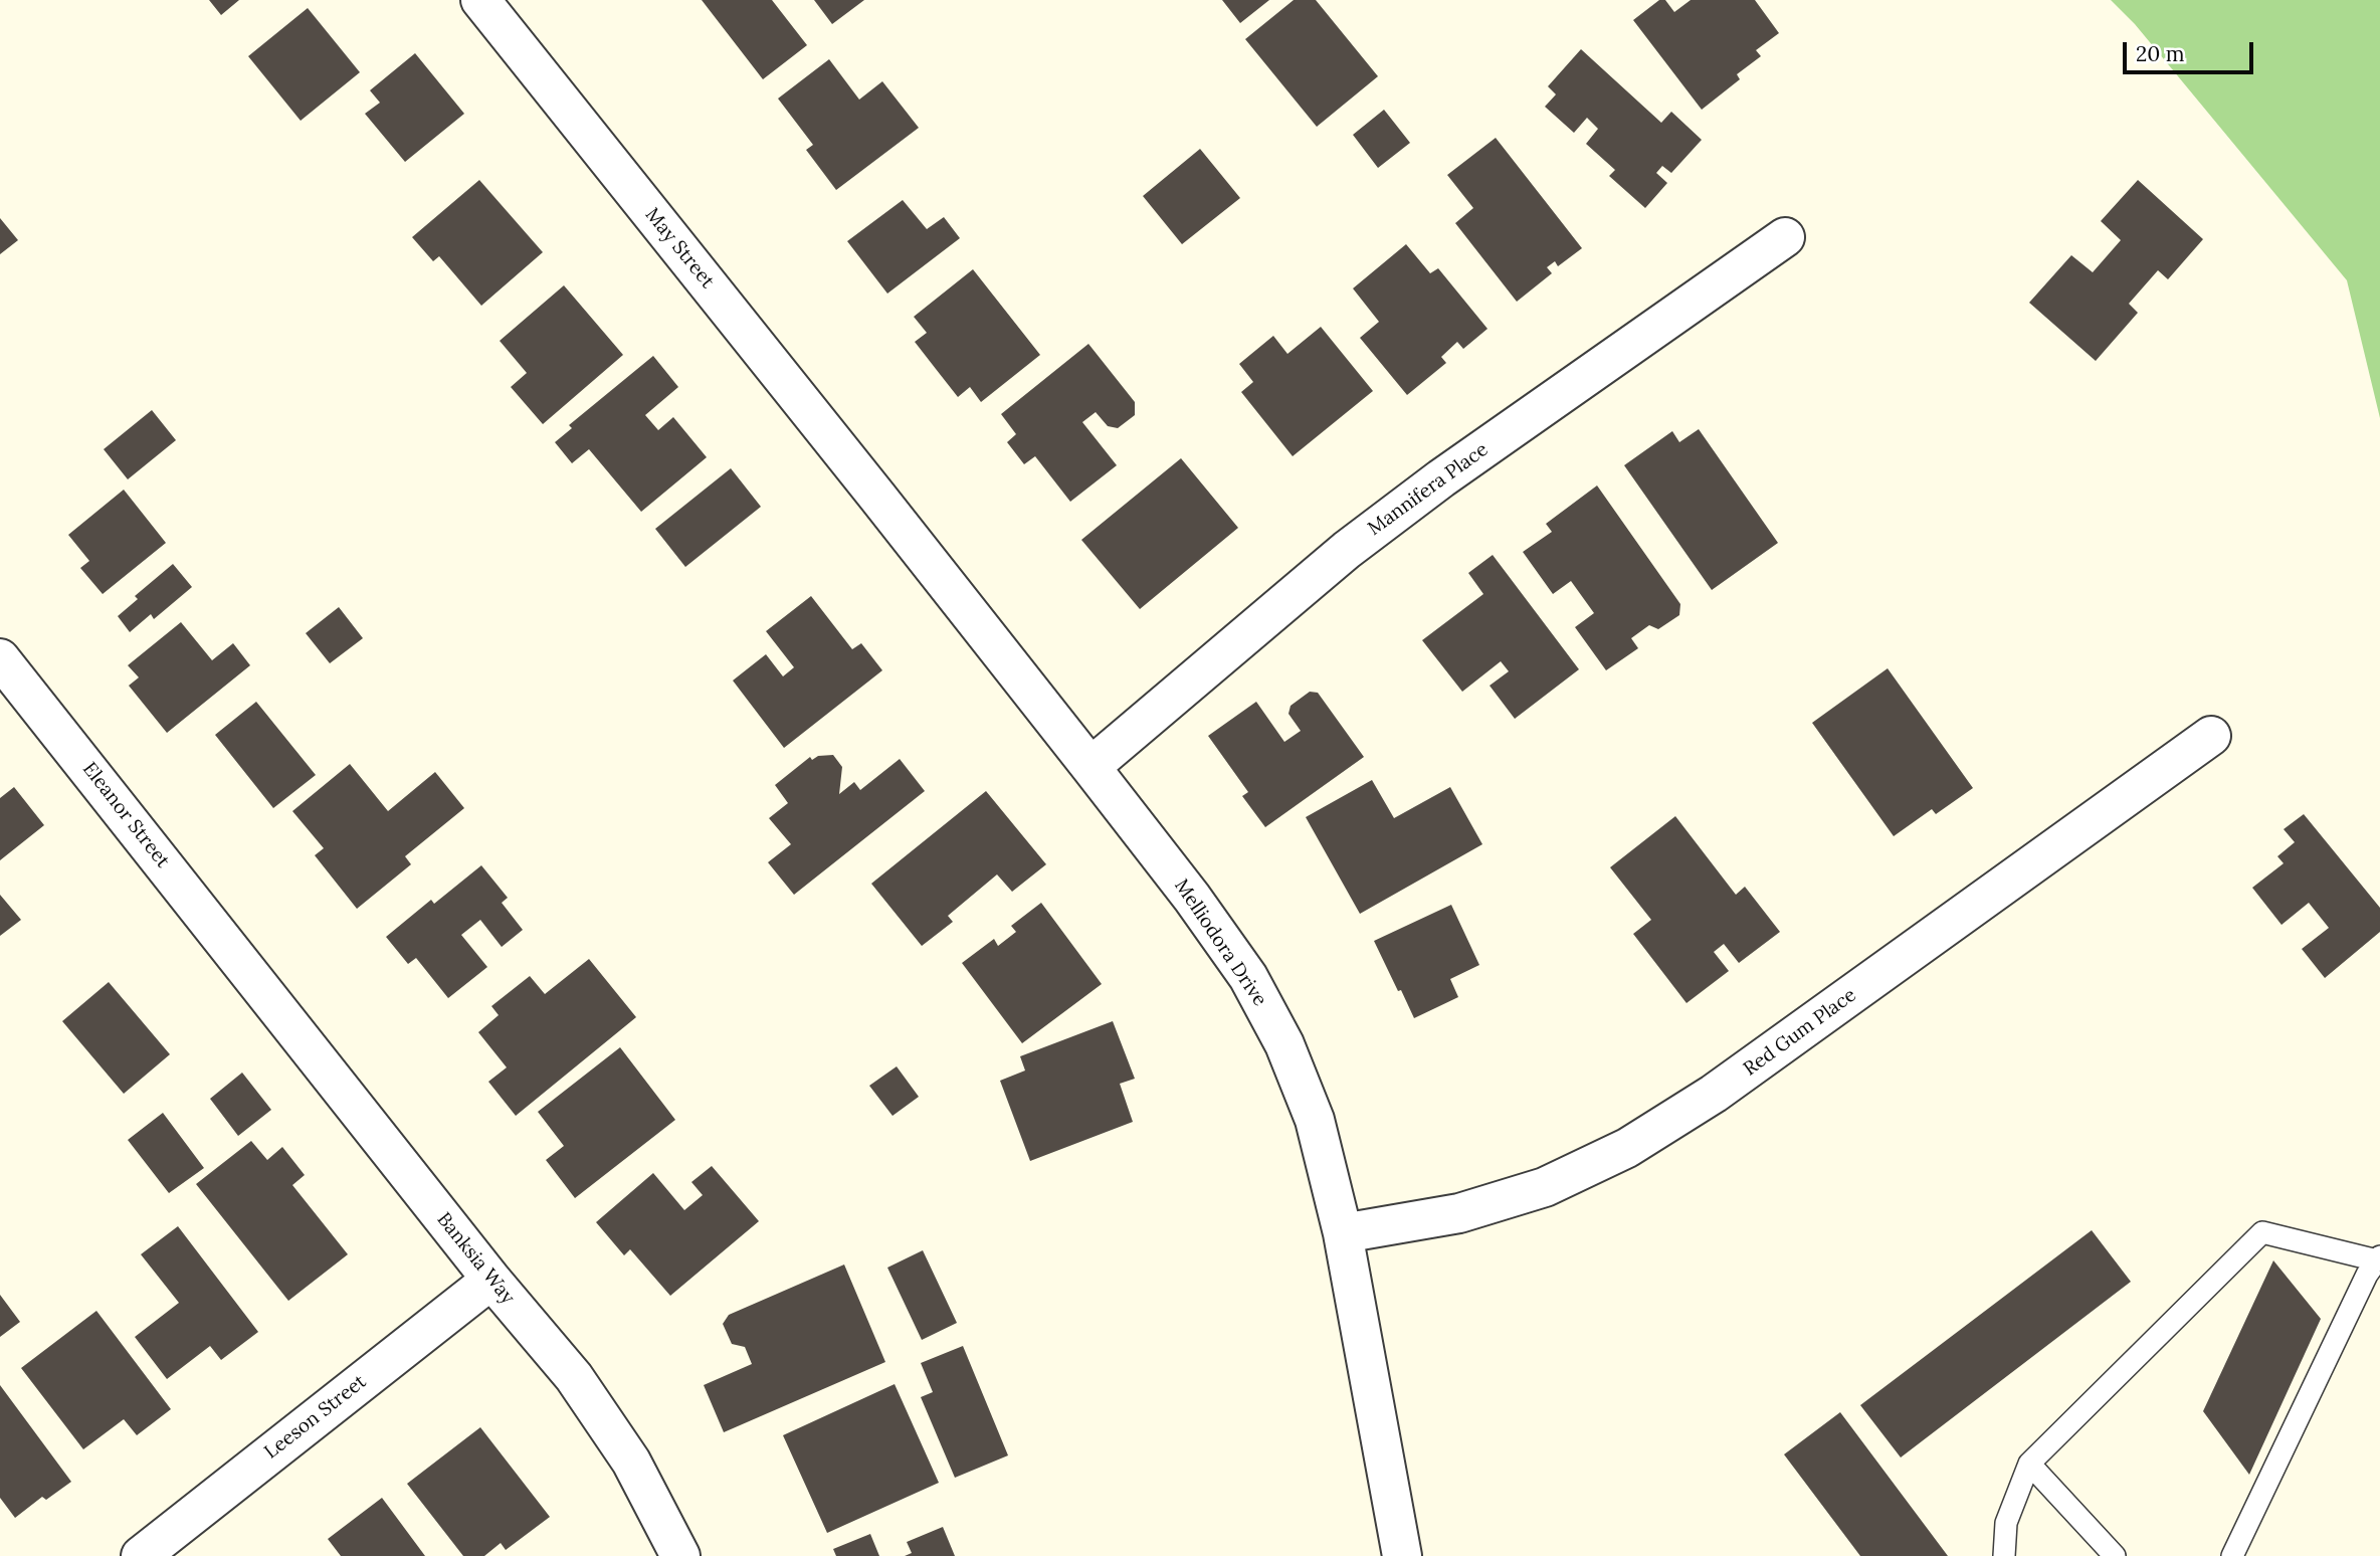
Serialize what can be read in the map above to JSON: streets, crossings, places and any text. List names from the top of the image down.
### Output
{
  "streets": {
    "street": [
      "May Street",
      "Mannifera Place",
      "Eleanor Street",
      "Melliodora Drive",
      "Red Gum Place",
      "Banksia Way",
      "Leeson Street"
    ]
  },
  "crossings": [
    ["May Street", "Melliodora Drive"],
    ["Mannifera Place", "Melliodora Drive"],
    ["Eleanor Street", "Banksia Way"],
    ["Melliodora Drive", "Red Gum Place"],
    ["Banksia Way", "Leeson Street"]
  ],
  "scale_bar": "20 m"
}
